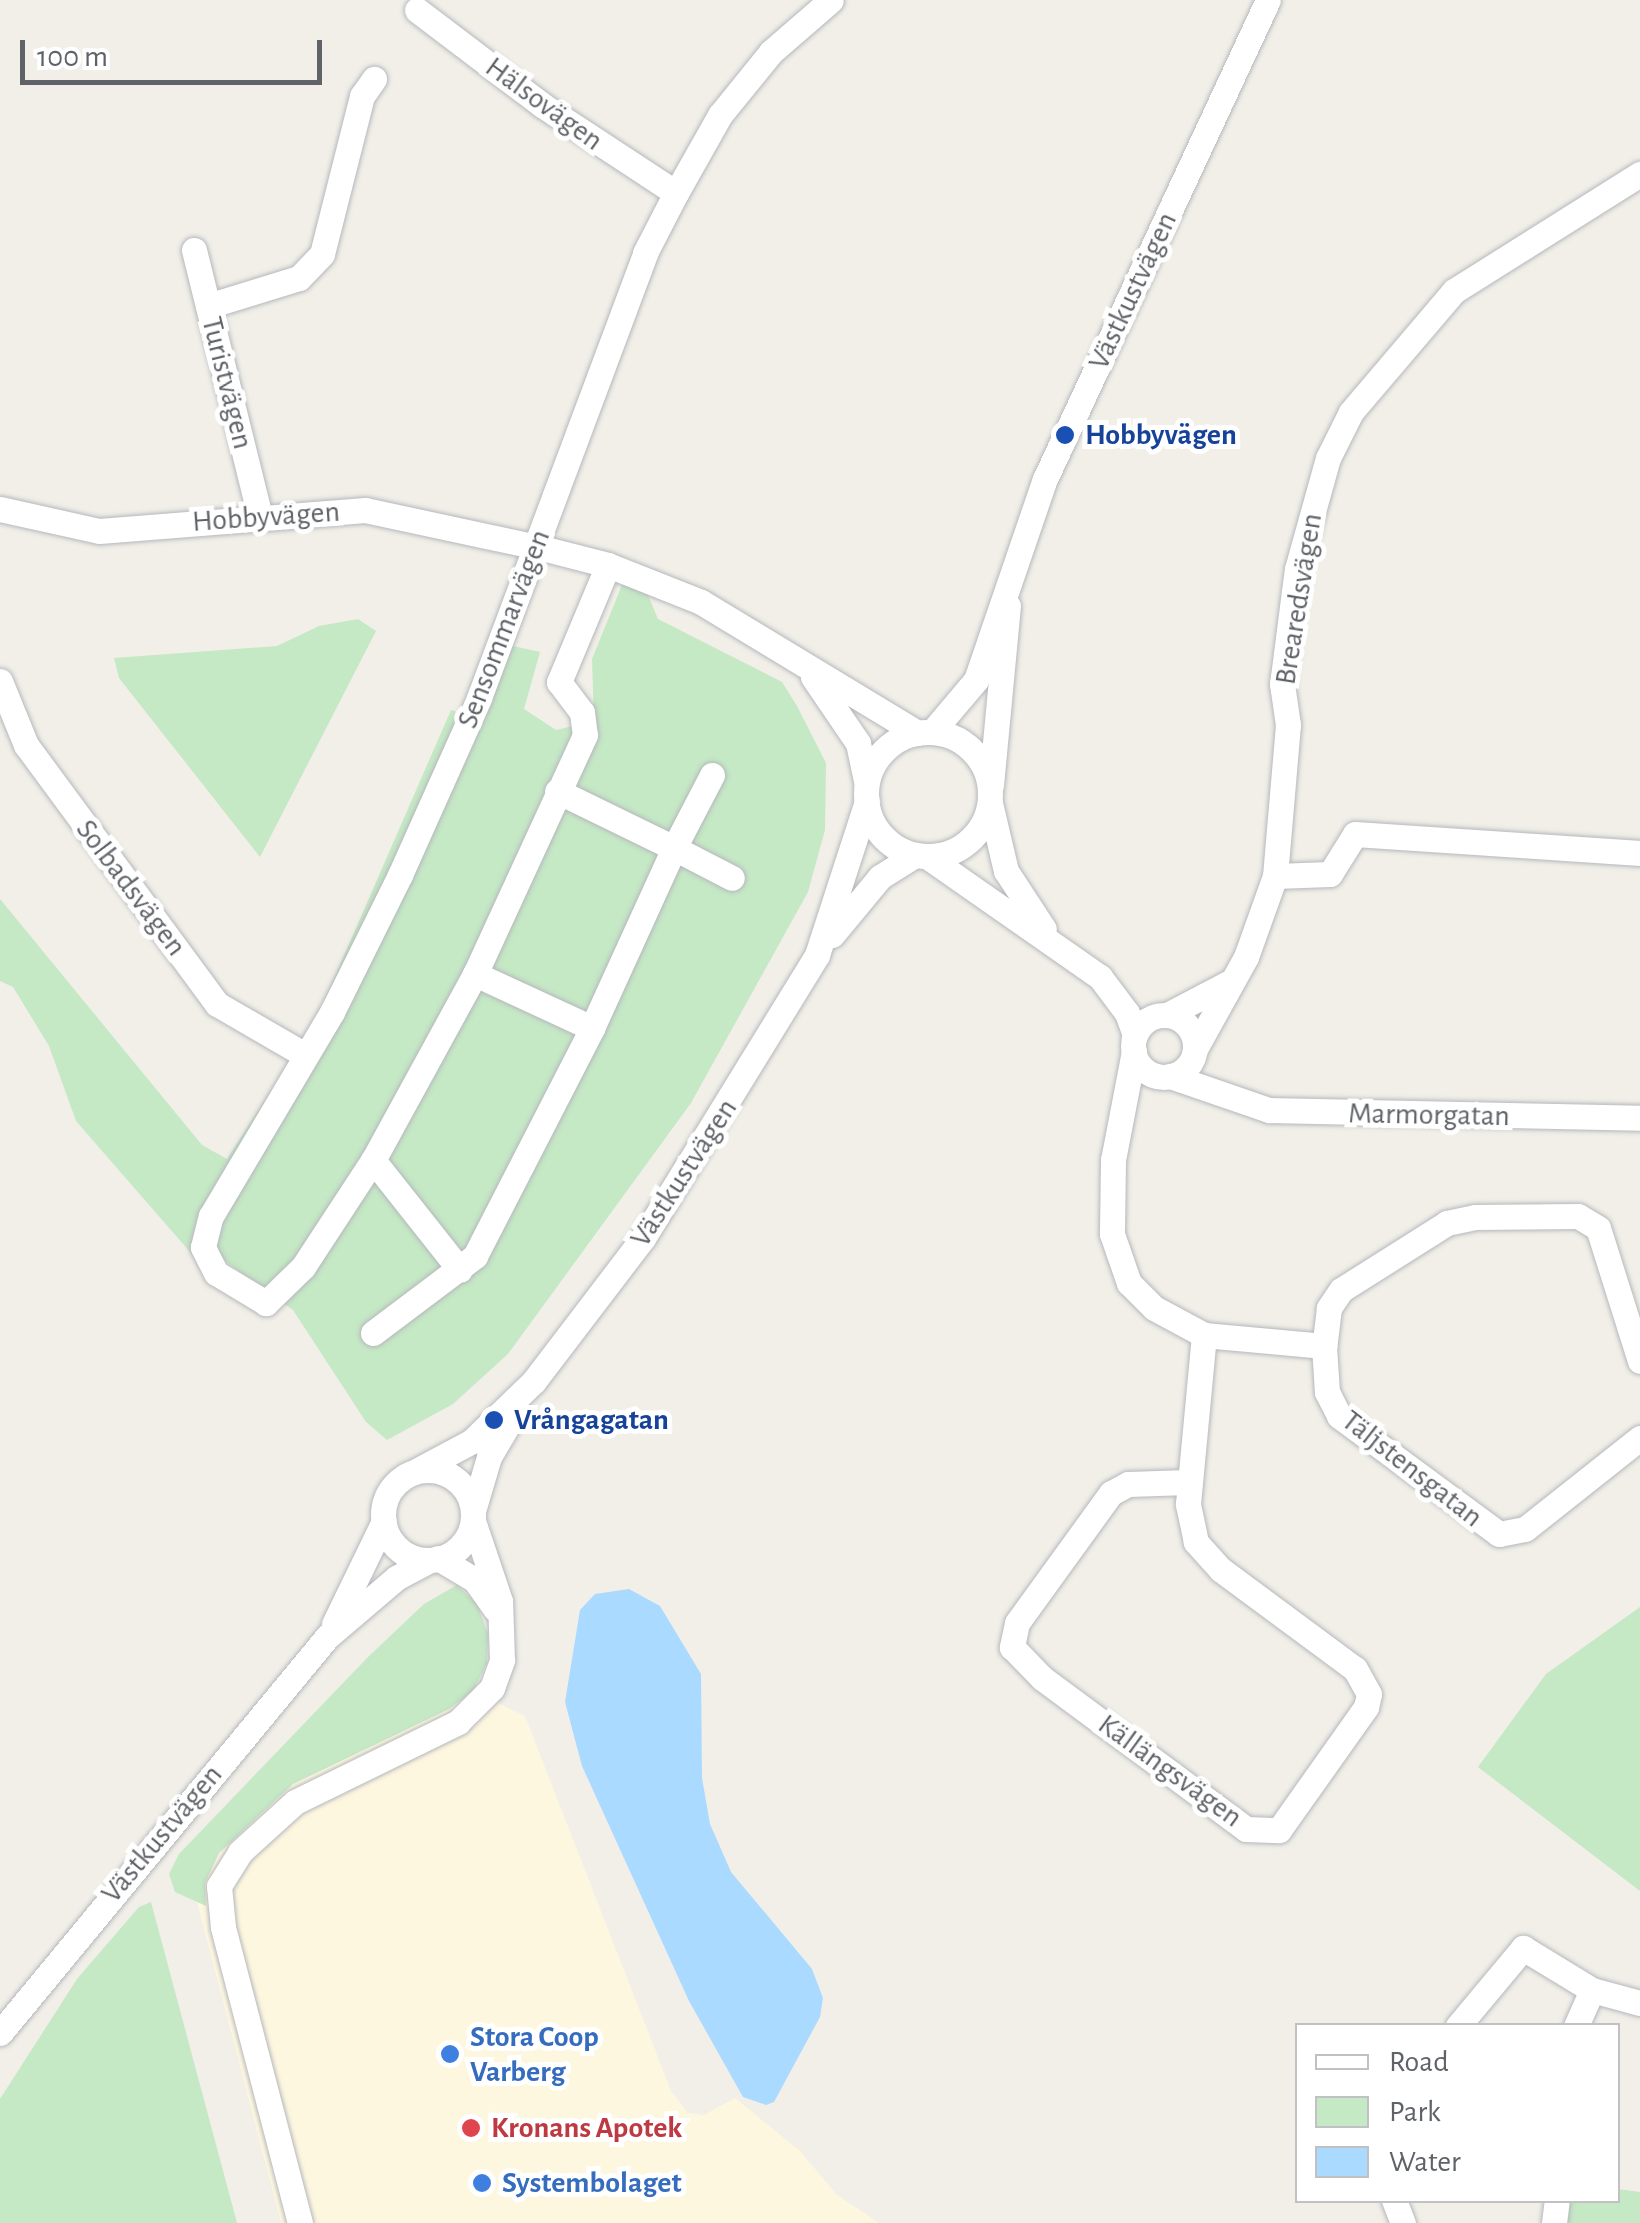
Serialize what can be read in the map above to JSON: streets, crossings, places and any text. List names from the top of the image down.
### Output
{
  "streets": {
    "street": [
      "Hälsovägen",
      "Västkustvägen",
      "Turistvägen",
      "Hobbyvägen",
      "Brearedsvägen",
      "Sensommarvägen",
      "Solbadsvägen",
      "Marmorgatan",
      "Täljstensgatan",
      "Källängsvägen"
    ]
  },
  "crossings": [
    ["Hälsovägen", "Sensommarvägen"],
    ["Västkustvägen", "Hobbyvägen"],
    ["Turistvägen", "Hobbyvägen"],
    ["Hobbyvägen", "Sensommarvägen"],
    ["Brearedsvägen", "Marmorgatan"],
    ["Sensommarvägen", "Solbadsvägen"]
  ],
  "places": [
    "Hobbyvägen",
    "Vrångagatan",
    "Stora Coop Varberg",
    "Kronans Apotek",
    "Systembolaget"
  ],
  "legend": ["Road", "Park", "Water"],
  "scale_bar": "100 m"
}
